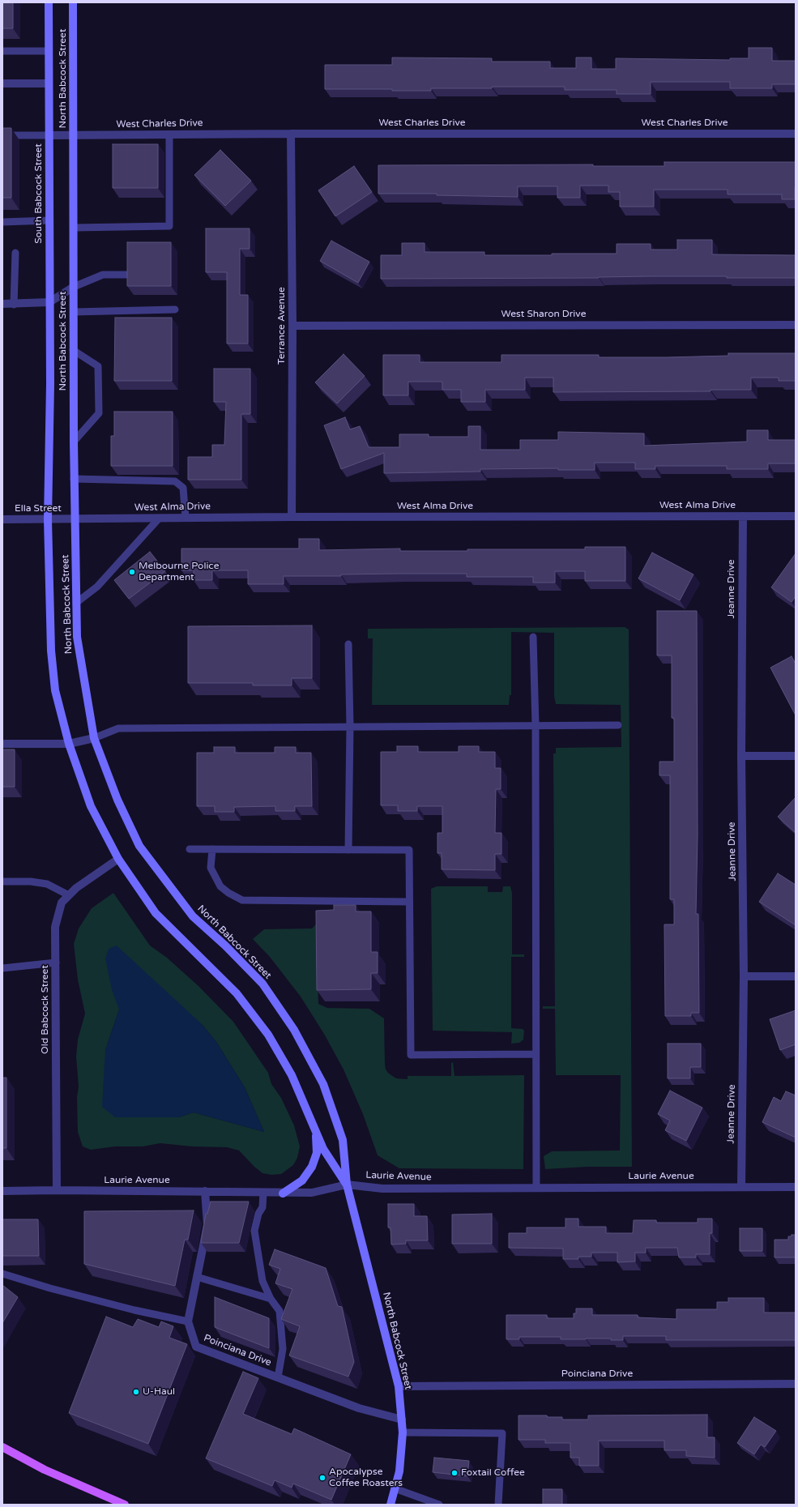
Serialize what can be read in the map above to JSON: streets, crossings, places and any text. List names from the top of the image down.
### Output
{
  "streets": {
    "main road": ["North Babcock Street", "South Babcock Street"],
    "street": [
      "West Charles Drive",
      "West Sharon Drive",
      "Terrance Avenue",
      "West Alma Drive",
      "Ella Street",
      "Jeanne Drive",
      "Old Babcock Street",
      "Laurie Avenue",
      "Poinciana Drive"
    ]
  },
  "crossings": [
    ["North Babcock Street", "West Charles Drive"],
    ["North Babcock Street", "South Babcock Street"],
    ["North Babcock Street", "West Alma Drive"],
    ["North Babcock Street", "Ella Street"],
    ["North Babcock Street", "Old Babcock Street"],
    ["North Babcock Street", "Laurie Avenue"],
    ["North Babcock Street", "Poinciana Drive"],
    ["West Charles Drive", "South Babcock Street"],
    ["West Charles Drive", "Terrance Avenue"],
    ["West Sharon Drive", "Terrance Avenue"],
    ["Terrance Avenue", "West Alma Drive"],
    ["West Alma Drive", "Ella Street"],
    ["West Alma Drive", "Jeanne Drive"],
    ["Jeanne Drive", "Laurie Avenue"],
    ["Old Babcock Street", "Laurie Avenue"],
    ["Laurie Avenue", "Poinciana Drive"]
  ],
  "places": [
    "Melbourne Police Department",
    "U-Haul",
    "Foxtail Coffee",
    "Apocalypse Coffee Roasters"
  ]
}
